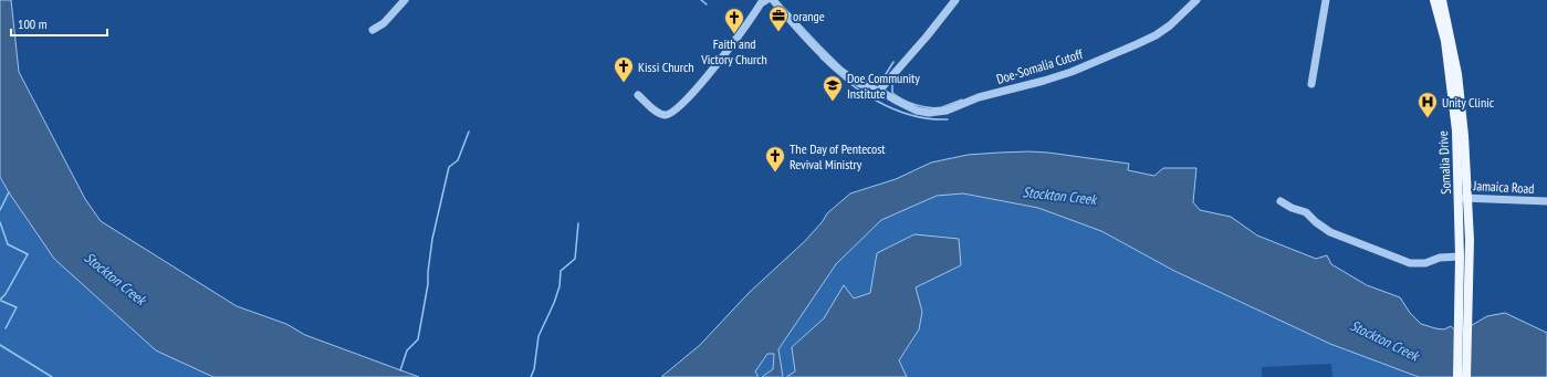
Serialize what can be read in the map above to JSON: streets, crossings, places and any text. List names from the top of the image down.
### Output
{
  "streets": {
    "main road": ["Somalia Drive"],
    "street": ["Doe-Somalia Cutoff", "Jamaica Road"]
  },
  "crossings": [
    ["Somalia Drive", "Jamaica Road"]
  ],
  "water": ["Stockton Creek"],
  "places": {
    "office": ["orange"],
    "church": ["Faith and Victory Church", "Kissi Church", "The Day of Pentecost Revival Ministry"],
    "school or university": ["Doe Community Institute"],
    "hospital": ["Unity Clinic"]
  },
  "scale_bar": "100 m"
}
